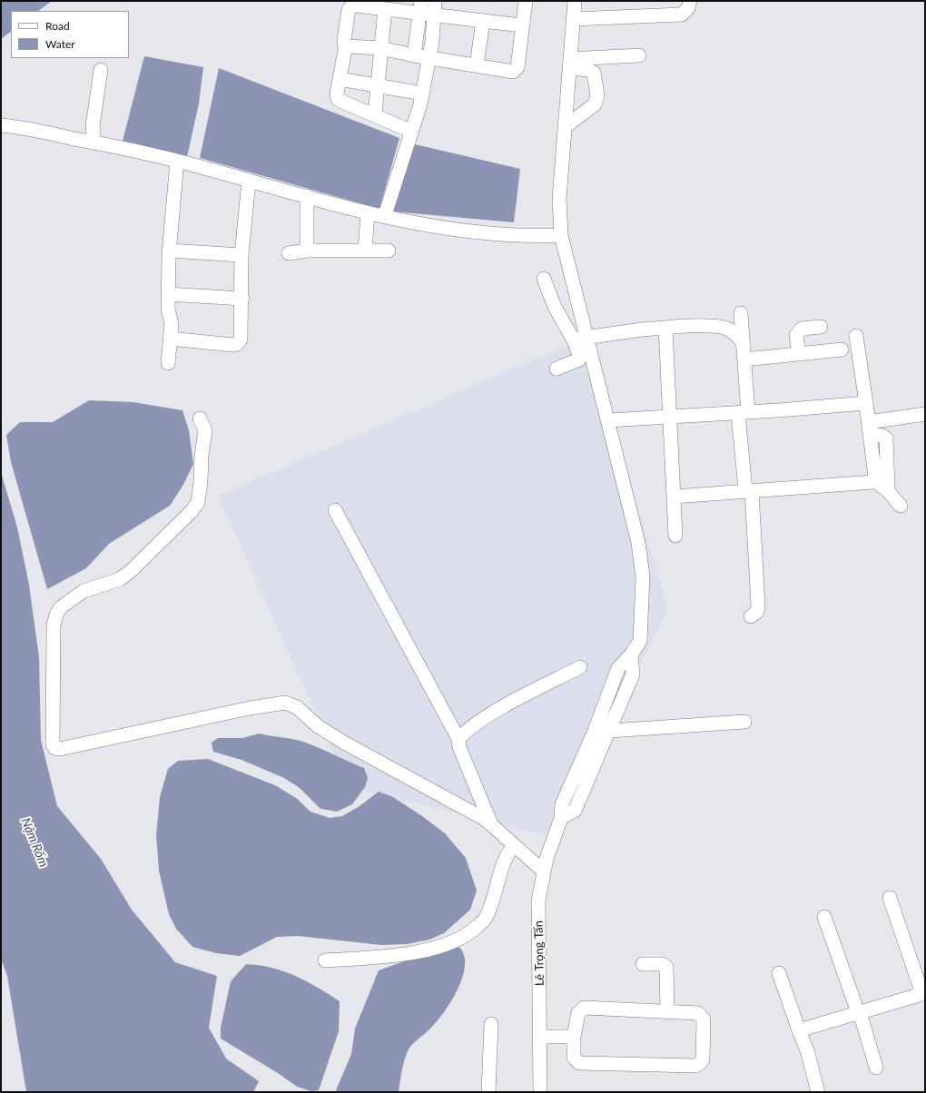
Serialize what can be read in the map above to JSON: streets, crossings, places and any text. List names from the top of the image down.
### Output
{
  "streets": {
    "street": ["Lê Trọng Tấn"]
  },
  "water": ["Nậm Rốm"],
  "legend": ["Road", "Water"]
}
